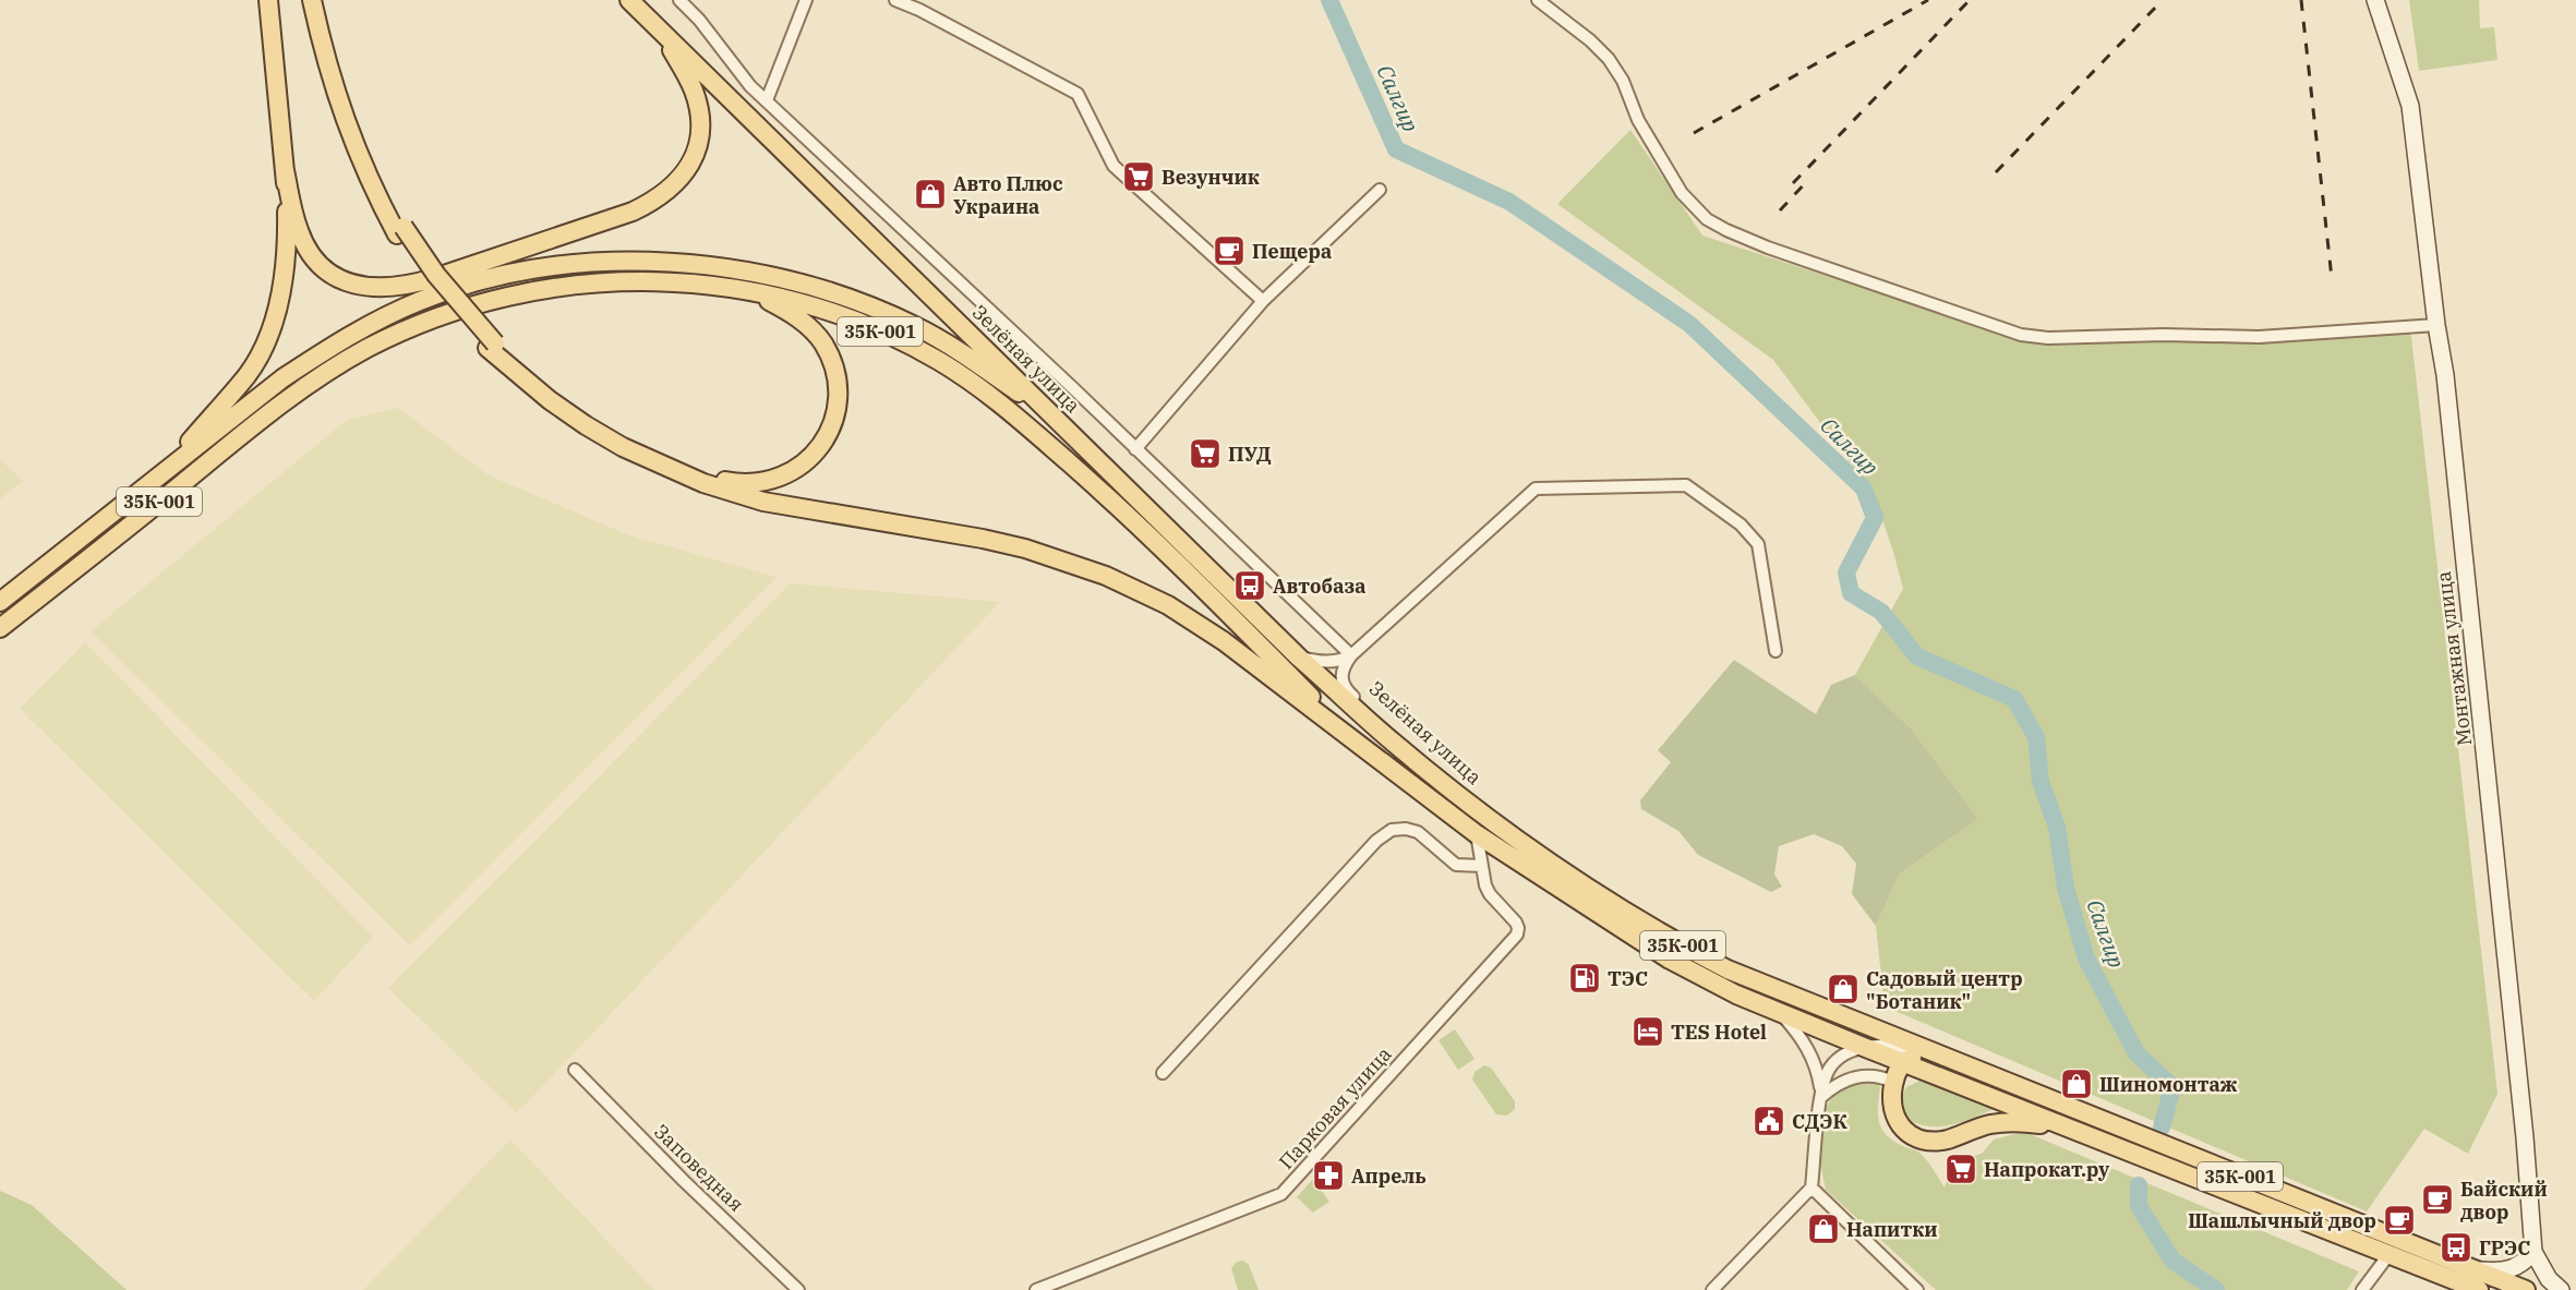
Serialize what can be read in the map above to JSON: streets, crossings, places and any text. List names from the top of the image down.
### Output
{
  "streets": {
    "main road": ["35К-001", "Зелёная улица"],
    "street": ["Монтажная улица", "Парковая улица", "Заповедная"]
  },
  "crossings": [
    ["35К-001", "Зелёная улица"],
    ["35К-001", "Парковая улица"]
  ],
  "water": ["Салгир"],
  "places": {
    "supermarket": ["Везунчик", "ПУД", "Напрокат.ру"],
    "shop": [
      "Авто Плюс Украина",
      "Садовый центр \"Ботаник\"",
      "Шиномонтаж",
      "Напитки"
    ],
    "cafe": ["Пещера", "Байский двор", "Шашлычный двор"],
    "bus stop": ["Автобаза", "ГРЭС"],
    "fuel station": ["ТЭС"],
    "hotel": ["TES Hotel"],
    "public building": ["СДЭК"],
    "pharmacy": ["Апрель"]
  }
}
